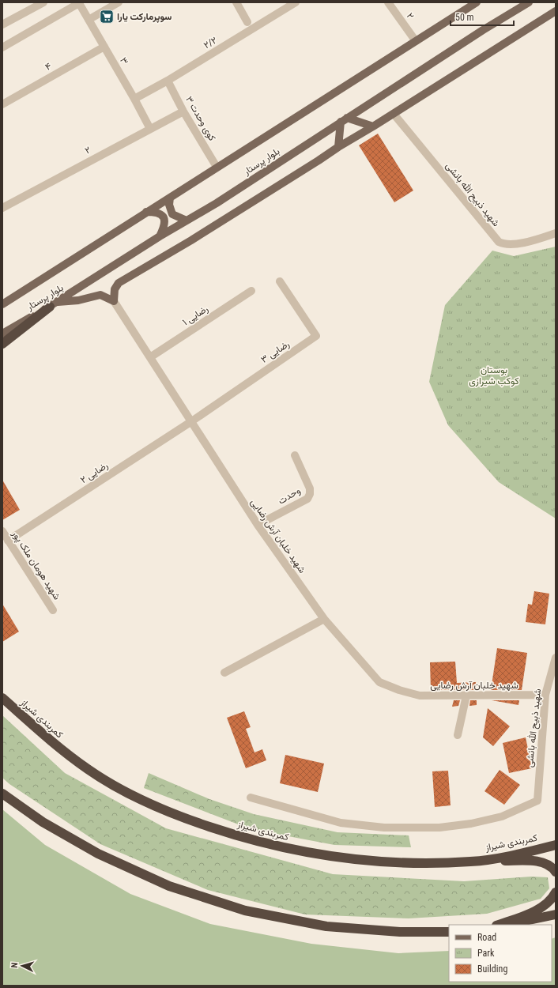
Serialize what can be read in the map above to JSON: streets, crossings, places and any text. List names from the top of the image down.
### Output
{
  "streets": {
    "highway": ["کمربندی شیراز"],
    "main road": ["بلوار پرستار"],
    "street": [
      "۲",
      "۲/۲",
      "۳",
      "۴",
      "کوی وحدت ۳",
      "شهید ذبیح الله بانشی",
      "رضایی ۱",
      "رضایی ۳",
      "رضایی ۲",
      "وحدت",
      "شهید خلبان آرش رضایی",
      "شهید هومان ملک پور"
    ]
  },
  "crossings": [
    ["۲", "۳"],
    ["۲", "کوی وحدت ۳"],
    ["۲", "بلوار پرستار"],
    ["۲/۲", "۳"],
    ["۲/۲", "کوی وحدت ۳"],
    ["۳", "۴"],
    ["کوی وحدت ۳", "بلوار پرستار"],
    ["شهید ذبیح الله بانشی", "شهید خلبان آرش رضایی"],
    ["رضایی ۱", "شهید خلبان آرش رضایی"],
    ["رضایی ۳", "رضایی ۲"],
    ["رضایی ۳", "شهید خلبان آرش رضایی"],
    ["رضایی ۲", "شهید خلبان آرش رضایی"],
    ["رضایی ۲", "شهید هومان ملک پور"],
    ["وحدت", "شهید خلبان آرش رضایی"]
  ],
  "parks": ["بوستان کوکب شیرازی"],
  "places": {
    "supermarket": ["سوپرمارکت یارا"]
  },
  "legend": ["Road", "Park", "Building"],
  "scale_bar": "50 m",
  "north": "left"
}
